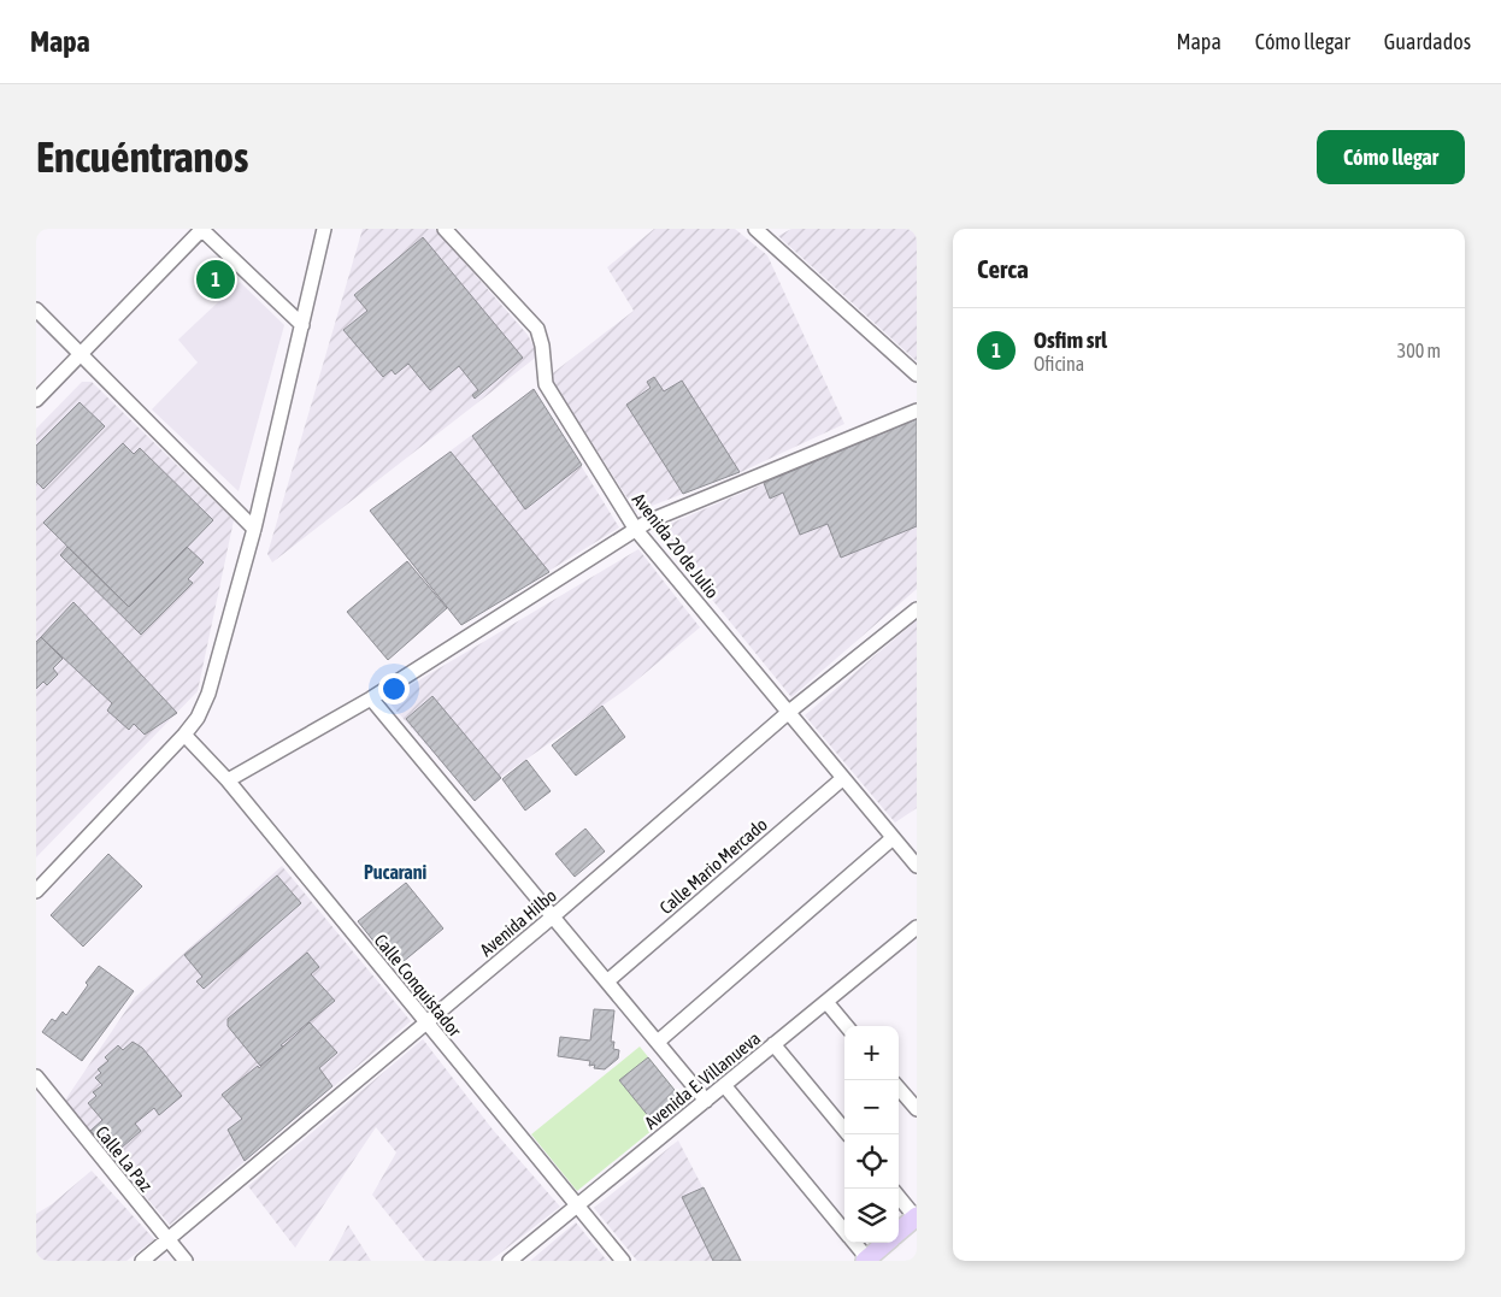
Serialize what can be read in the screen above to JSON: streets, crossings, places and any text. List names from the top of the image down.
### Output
{
  "streets": {
    "street": [
      "Avenida 20 de Julio",
      "Calle Mario Mercado",
      "Avenida Hilbo",
      "Calle Conquistador",
      "Avenida E. Villanueva",
      "Calle La Paz"
    ]
  },
  "crossings": [
    ["Avenida 20 de Julio", "Calle Mario Mercado"],
    ["Avenida 20 de Julio", "Avenida Hilbo"],
    ["Avenida Hilbo", "Calle Conquistador"],
    ["Avenida Hilbo", "Calle La Paz"],
    ["Calle Conquistador", "Avenida E. Villanueva"]
  ],
  "districts": ["Pucarani"],
  "page": {
    "header": "Mapa",
    "nav": ["Mapa", "Cómo llegar", "Guardados"],
    "buttons": "Cómo llegar",
    "title": "Encuéntranos",
    "heading": "Cerca",
    "pins": "1",
    "list": [
      {
        "mark": "1",
        "name": "Osfim srl",
        "note": "Oficina",
        "value": "300 m"
      }
    ],
    "map_buttons": ["+", "−"]
  }
}
